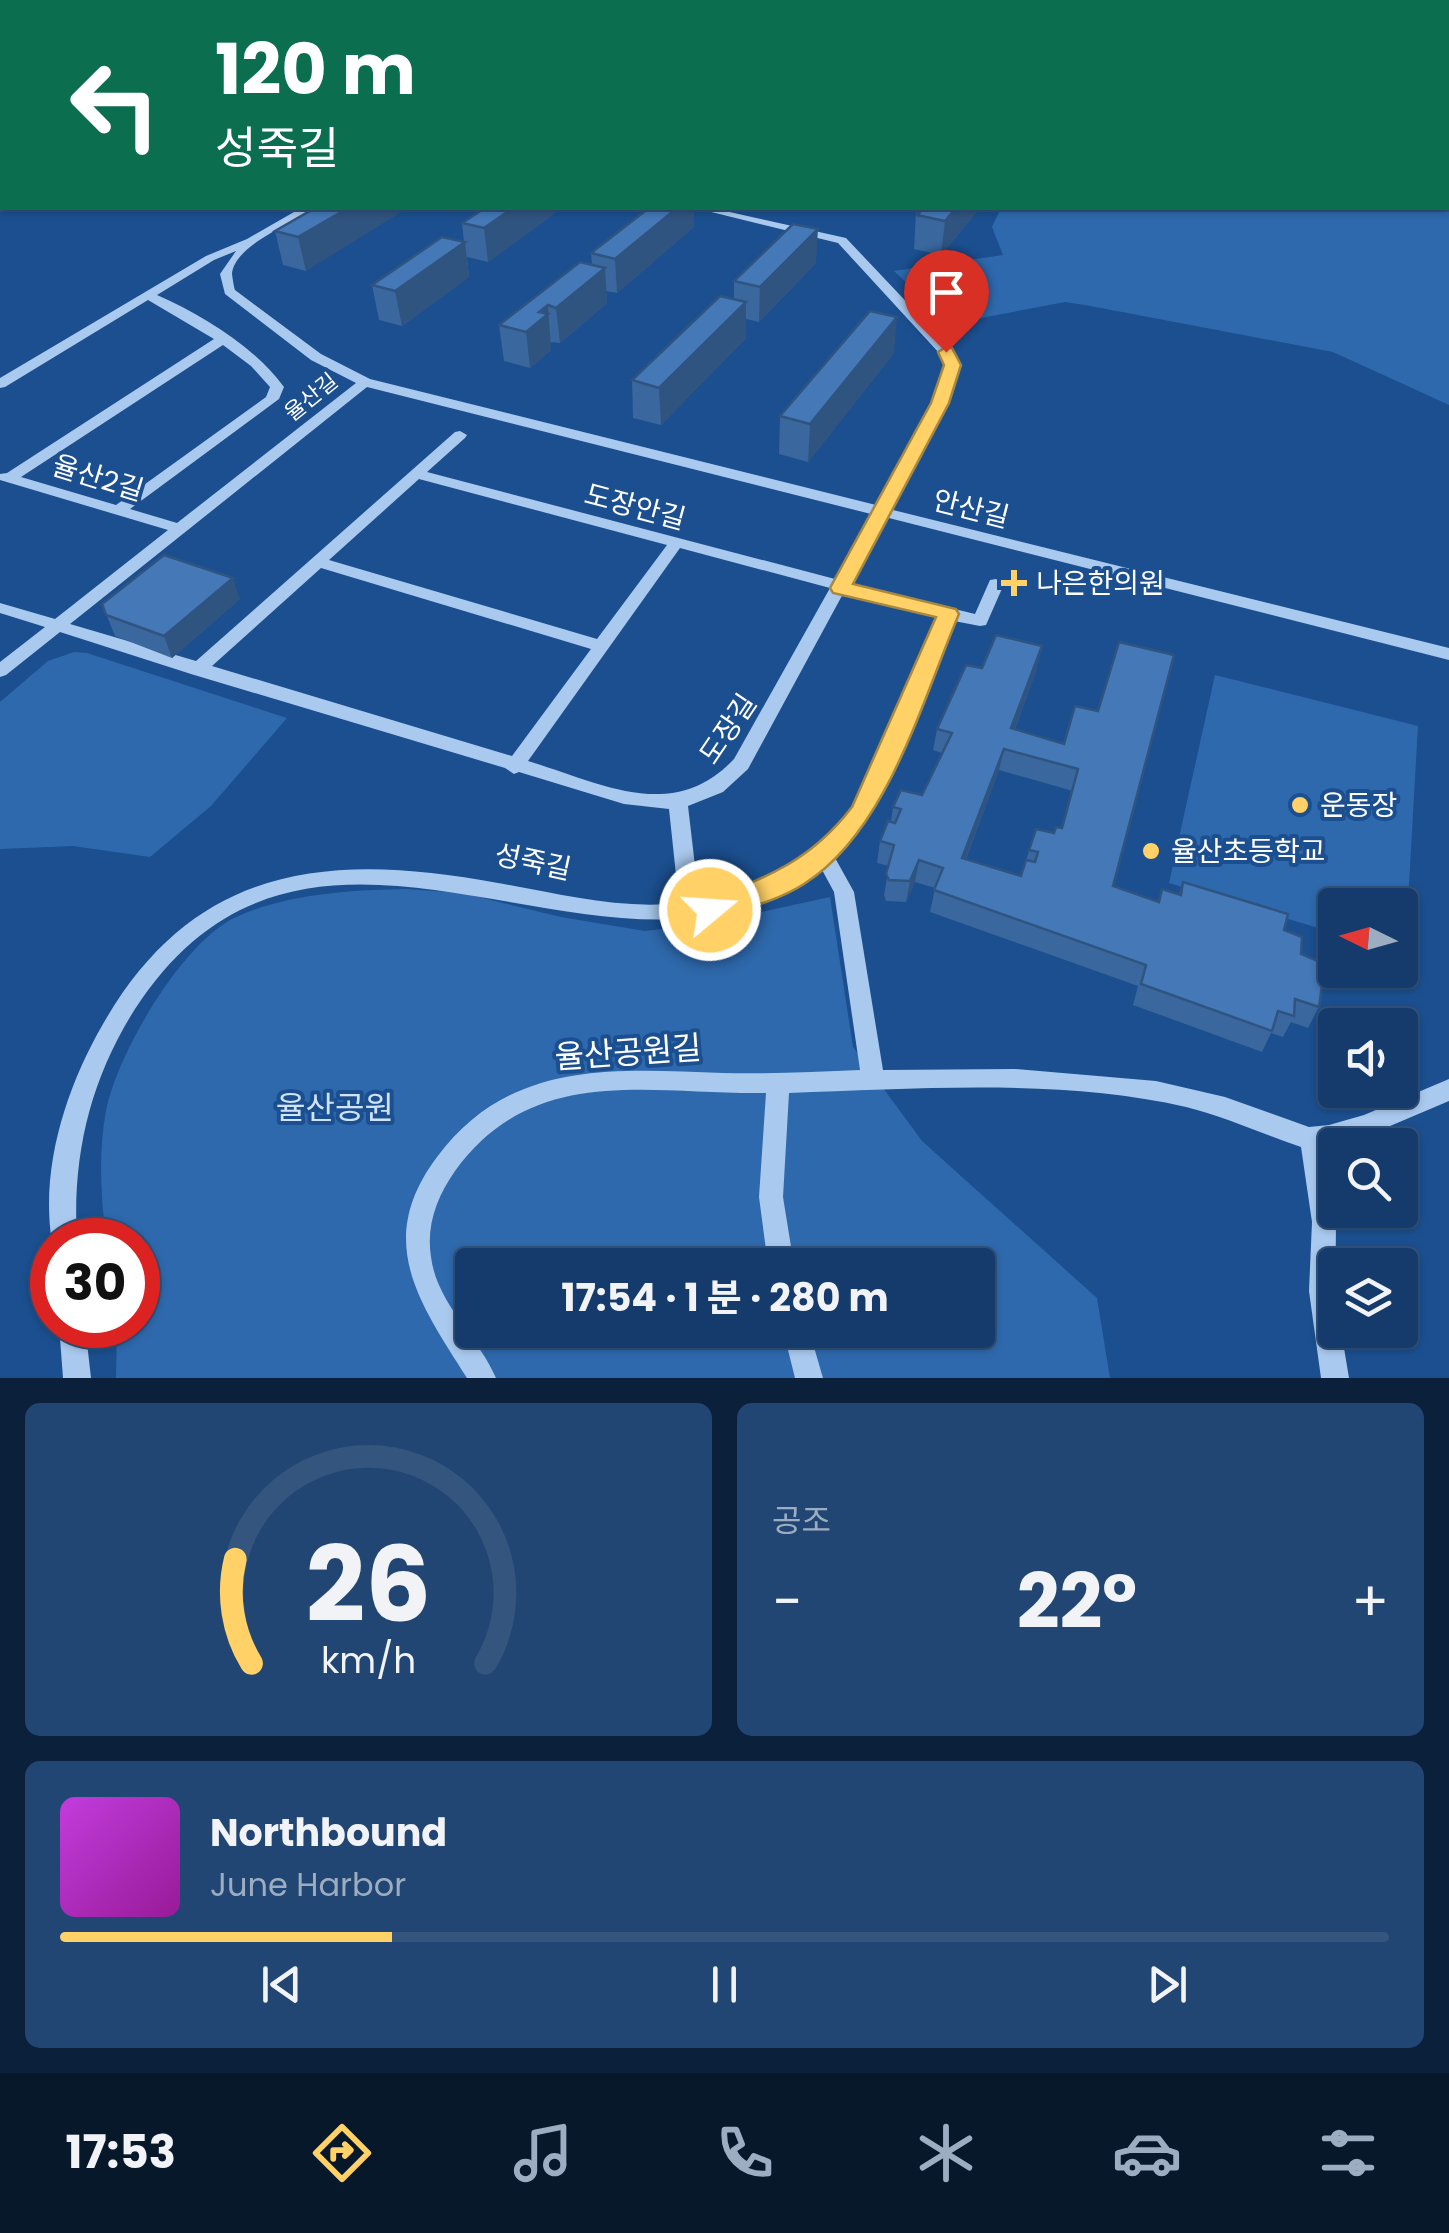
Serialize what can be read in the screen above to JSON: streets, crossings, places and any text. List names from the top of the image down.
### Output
{
  "streets": {
    "street": [
      "율산길",
      "율산2길",
      "도장안길",
      "안산길",
      "도장길",
      "성죽길",
      "율산공원길"
    ]
  },
  "crossings": [
    ["율산길", "율산2길"],
    ["율산길", "안산길"],
    ["율산길", "도장길"],
    ["도장안길", "도장길"],
    ["안산길", "도장길"]
  ],
  "parks": ["율산공원"],
  "places": {
    "health": ["나은한의원"],
    "other": ["운동장", "율산초등학교"]
  },
  "north": "left",
  "page": {
    "turn": ["120 m", "성죽길"],
    "limit": "30",
    "trip": "17:54 · 1 분 · 280 m",
    "tile": "공조",
    "heat": ["−", "22°", "+"],
    "song": ["Northbound", "June Harbor"],
    "tabs": "17:53",
    "gauge": ["26", "km/h"]
  }
}
